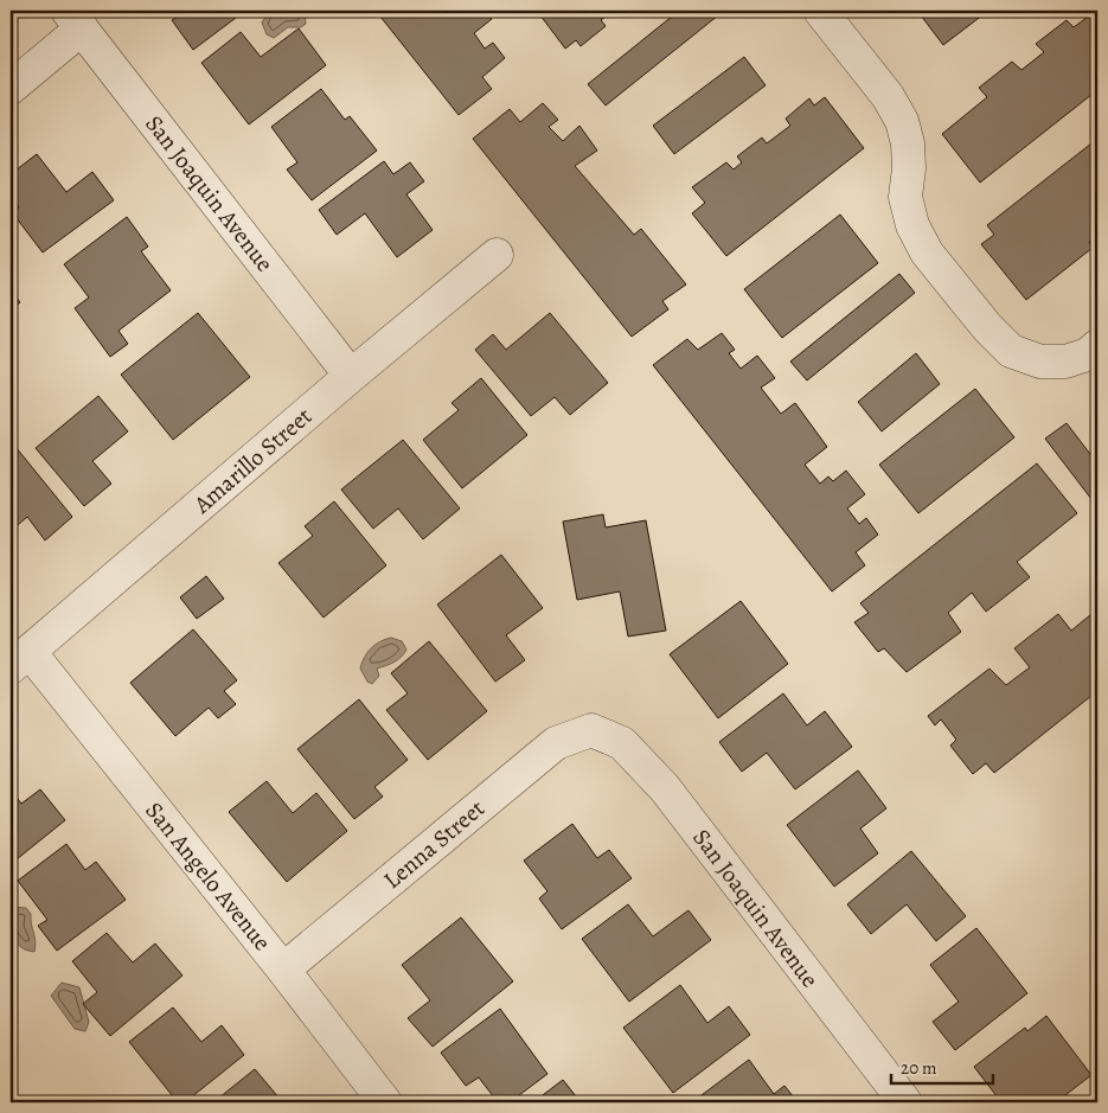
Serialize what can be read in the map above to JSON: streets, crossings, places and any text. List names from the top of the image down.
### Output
{
  "streets": {
    "street": [
      "San Joaquin Avenue",
      "Amarillo Street",
      "Lenna Street",
      "San Angelo Avenue"
    ]
  },
  "crossings": [
    ["San Joaquin Avenue", "Amarillo Street"],
    ["San Joaquin Avenue", "Lenna Street"],
    ["Amarillo Street", "San Angelo Avenue"],
    ["Lenna Street", "San Angelo Avenue"]
  ],
  "scale_bar": "20 m"
}
